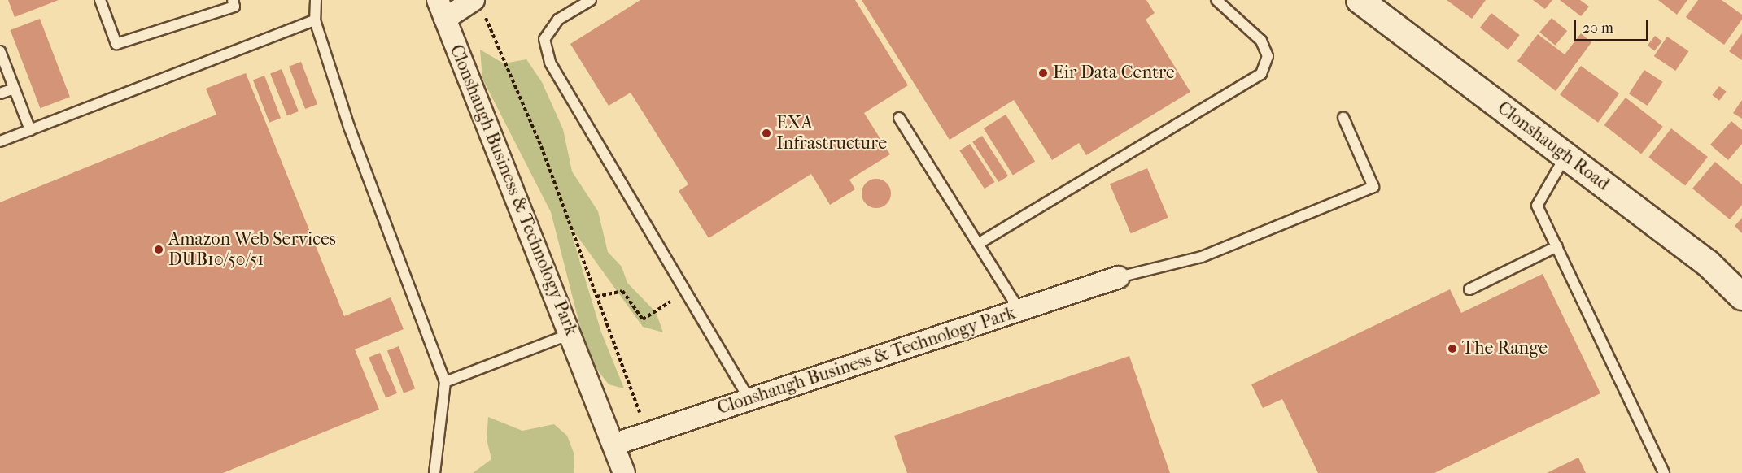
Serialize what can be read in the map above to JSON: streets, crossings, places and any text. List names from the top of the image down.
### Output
{
  "streets": {
    "street": ["Clonshaugh Road", "Clonshaugh Business & Technology Park"]
  },
  "places": [
    "Eir Data Centre",
    "EXA Infrastructure",
    "Amazon Web Services DUB10/50/51",
    "The Range"
  ],
  "scale_bar": "20 m"
}
